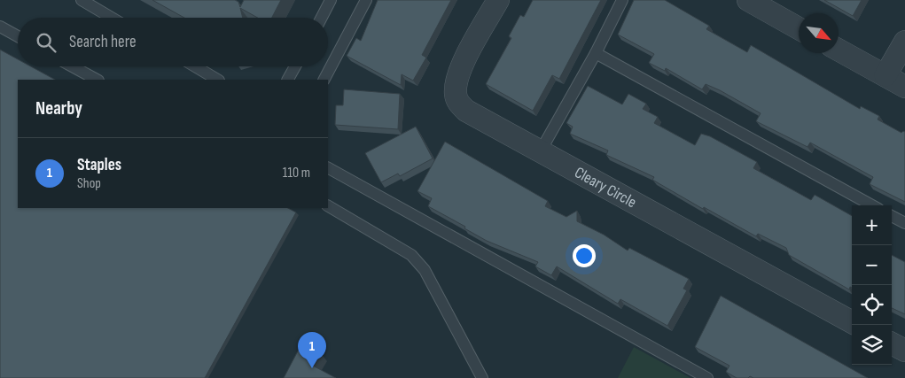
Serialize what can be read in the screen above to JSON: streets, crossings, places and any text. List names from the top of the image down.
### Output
{
  "streets": {
    "street": ["Cleary Circle"]
  },
  "north": "bottom right",
  "page": {
    "search": "Search here",
    "heading": "Nearby",
    "list": [
      {
        "mark": "1",
        "name": "Staples",
        "note": "Shop",
        "value": "110 m"
      }
    ],
    "map_buttons": ["+", "−"],
    "pins": "1"
  }
}
